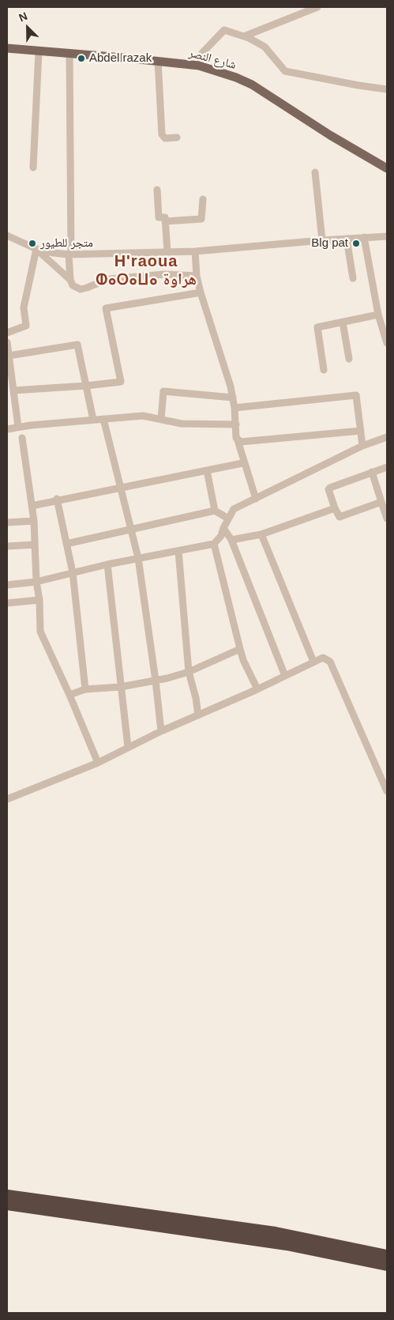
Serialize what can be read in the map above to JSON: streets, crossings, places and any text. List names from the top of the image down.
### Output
{
  "streets": {
    "main road": ["شارع النصر"]
  },
  "districts": ["H'raoua ⵀⴰⵔⴰⵡⴰ هراوة"],
  "places": ["Abdel razak", "متجر للطيور", "Blg pat"],
  "north": "top left"
}
